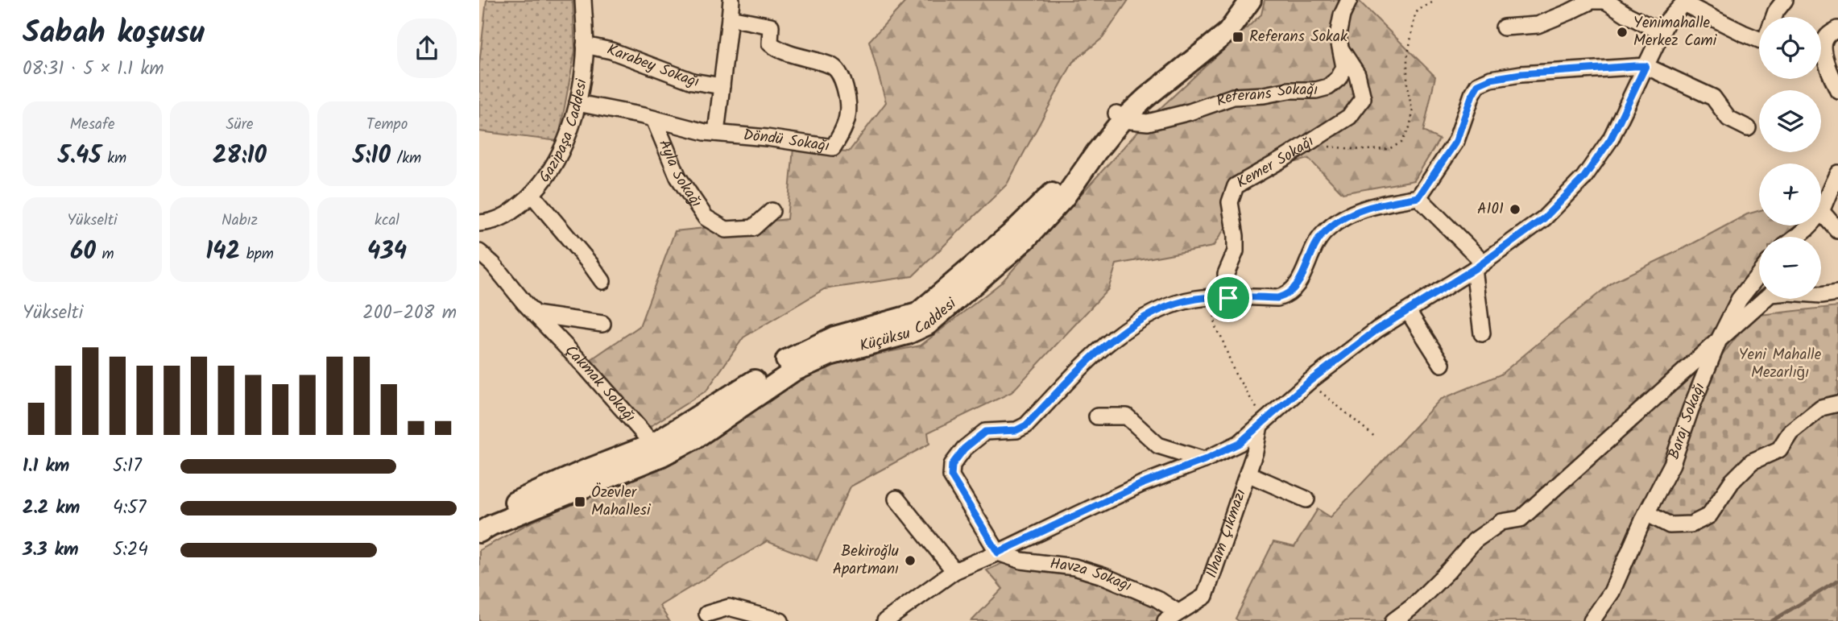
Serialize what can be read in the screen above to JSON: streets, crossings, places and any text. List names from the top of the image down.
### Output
{
  "streets": {
    "main road": ["Küçüksu Caddesi"],
    "street": [
      "Karabey Sokağı",
      "Referans Sokağı",
      "Gazipaşa Caddesi",
      "Döndü Sokağı",
      "Kemer Sokağı",
      "Ayla Sokağı",
      "Çakmak Sokağı",
      "Baraj Sokağı",
      "İlham Çıkmazı",
      "Havza Sokağı"
    ]
  },
  "crossings": [
    ["Karabey Sokağı", "Gazipaşa Caddesi"],
    ["Referans Sokağı", "Kemer Sokağı"],
    ["Referans Sokağı", "Küçüksu Caddesi"],
    ["Gazipaşa Caddesi", "Döndü Sokağı"],
    ["Döndü Sokağı", "Ayla Sokağı"],
    ["Küçüksu Caddesi", "Çakmak Sokağı"],
    ["İlham Çıkmazı", "Havza Sokağı"]
  ],
  "parks": ["Yeni Mahalle Mezarlıḡı"],
  "places": {
    "other": ["Yenimahalle Merkez Cami", "A101", "Bekiroğlu Apartmanı"],
    "transit": ["Referans Sokak", "Özevler Mahallesi"]
  },
  "page": {
    "heading": ["Sabah koşusu", "08:31 · 5 × 1.1 km"],
    "map_buttons": ["+", "−"],
    "stats": [
      ["Mesafe", "5.45 km"],
      ["Süre", "28:10"],
      ["Tempo", "5:10 /km"],
      ["Yükselti", "60 m"],
      ["Nabız", "142 bpm"],
      ["kcal", "434"]
    ],
    "chart": ["Yükselti", "200–208 m"],
    "list": [
      {
        "name": "1.1 km",
        "note": "5:17"
      },
      {
        "name": "2.2 km",
        "note": "4:57"
      },
      {
        "name": "3.3 km",
        "note": "5:24"
      }
    ]
  }
}
